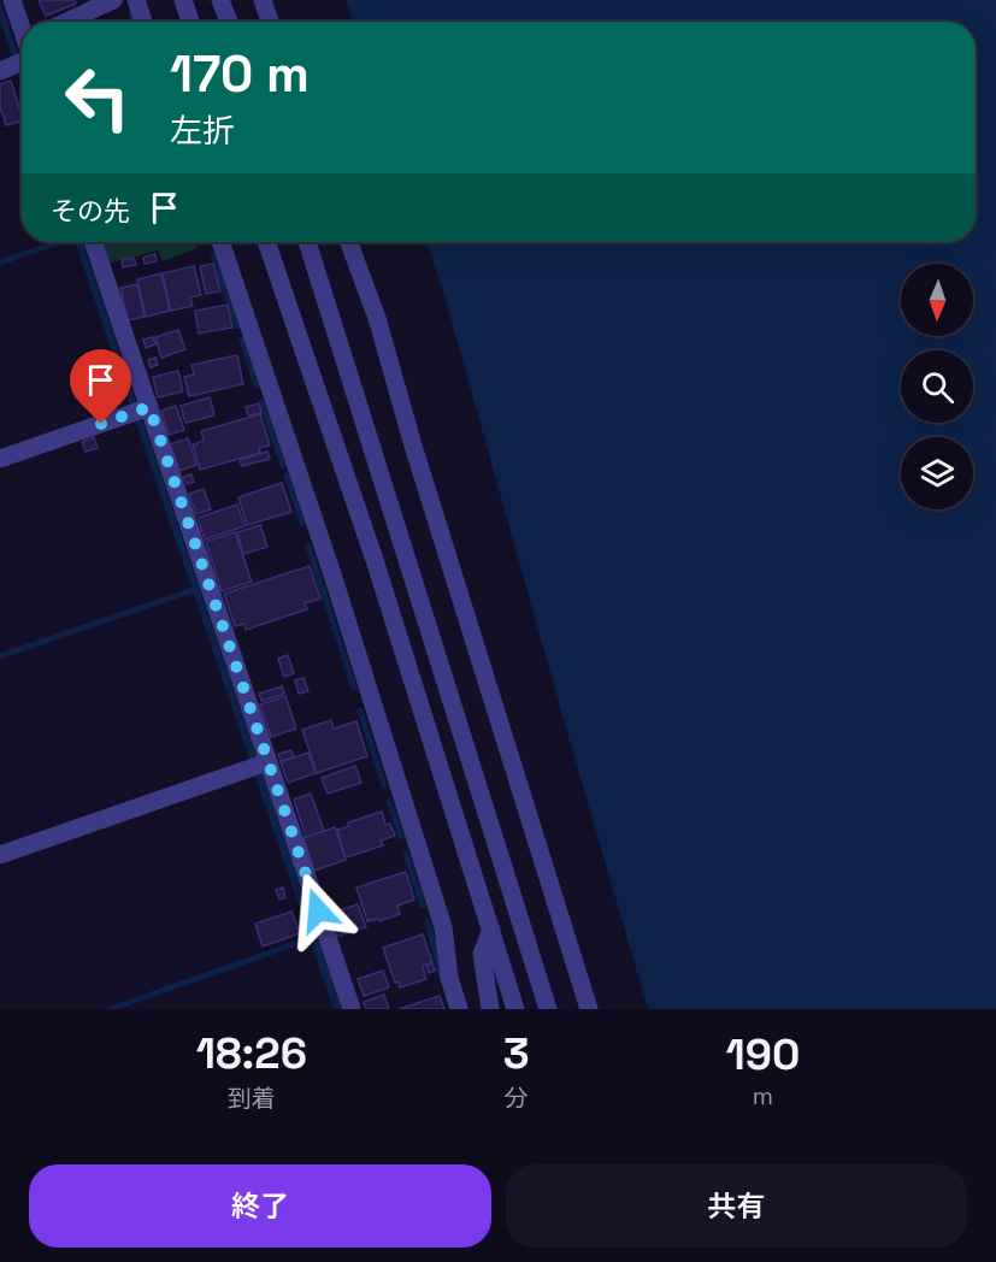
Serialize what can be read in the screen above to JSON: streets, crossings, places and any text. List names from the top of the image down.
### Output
{
  "north": "bottom",
  "page": {
    "turn": ["170 m", "左折"],
    "then": "その先",
    "eta": [
      "18:26",
      "到着",
      "3",
      "分",
      "190",
      "m"
    ],
    "buttons": ["終了", "共有"]
  }
}
